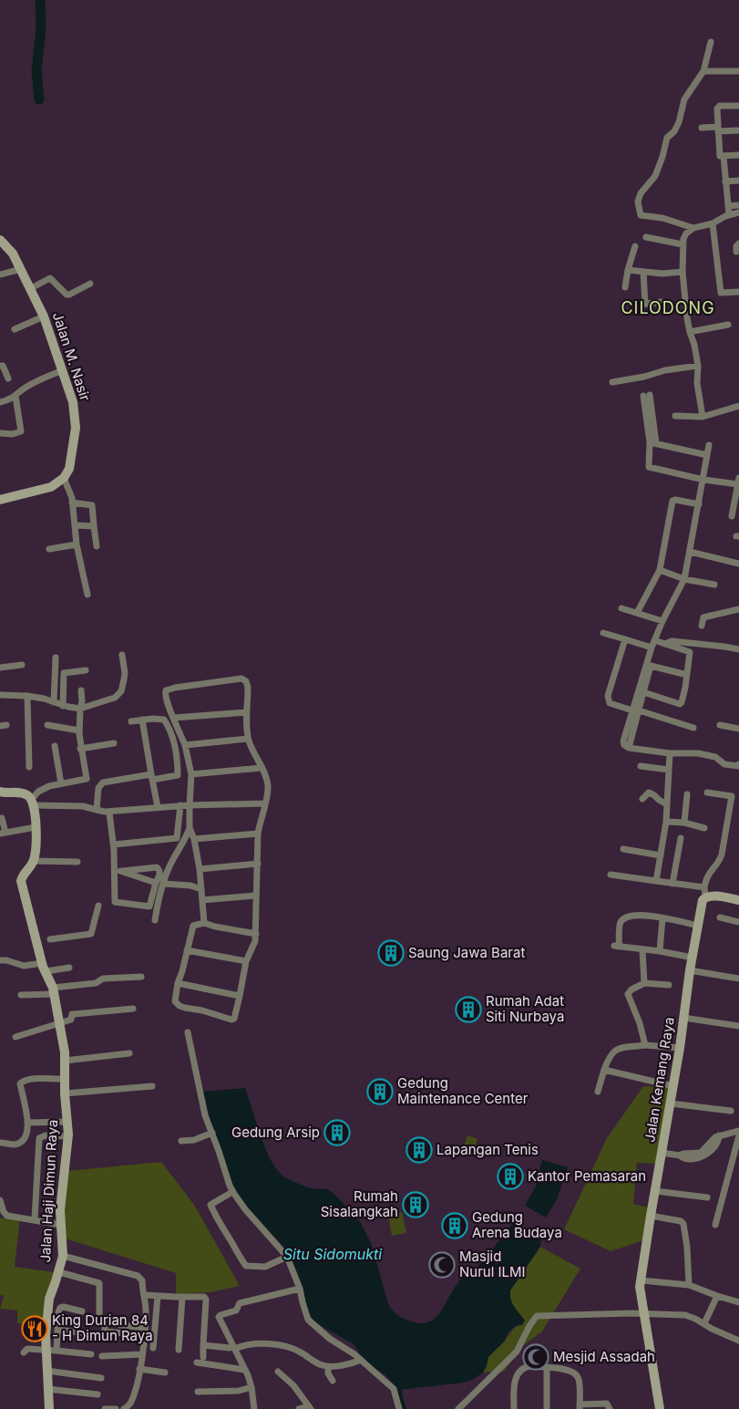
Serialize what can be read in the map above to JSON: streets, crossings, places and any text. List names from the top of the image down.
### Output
{
  "streets": {
    "street": ["Jalan M. Nasir", "Jalan Kemang Raya", "Jalan Haji Dimun Raya"]
  },
  "districts": ["CILODONG"],
  "water": ["Situ Sidomukti"],
  "places": {
    "building": [
      "Saung Jawa Barat",
      "Rumah Adat Siti Nurbaya",
      "Gedung Maintenance Center",
      "Gedung Arsip",
      "Lapangan Tenis",
      "Kantor Pemasaran",
      "Rumah Sisalangkah",
      "Gedung Arena Budaya"
    ],
    "mosque": ["Masjid Nurul ILMI", "Mesjid Assadah"],
    "restaurant": ["King Durian 84 - H Dimun Raya"]
  }
}
